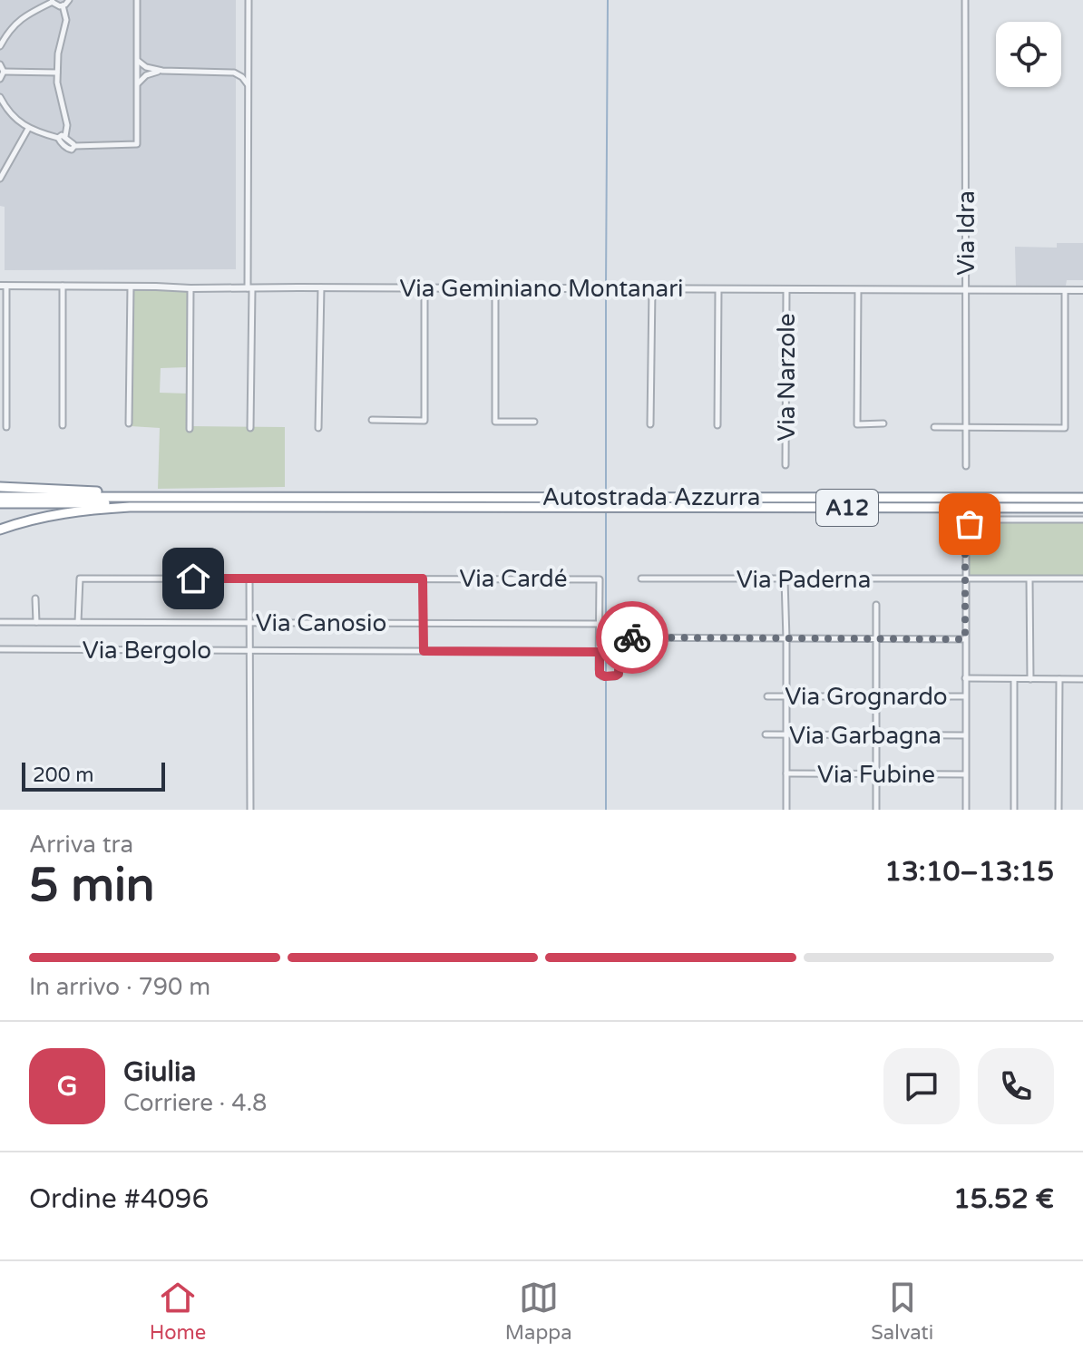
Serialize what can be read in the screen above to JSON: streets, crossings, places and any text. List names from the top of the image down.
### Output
{
  "streets": {
    "highway": ["Autostrada Azzurra", "A12"],
    "street": [
      "Via Idra",
      "Via Geminiano Montanari",
      "Via Narzole",
      "Via Cardé",
      "Via Paderna",
      "Via Canosio",
      "Via Bergolo",
      "Via Grognardo",
      "Via Garbagna",
      "Via Fubine"
    ]
  },
  "crossings": [
    ["Via Idra", "Via Geminiano Montanari"],
    ["Via Geminiano Montanari", "Via Narzole"],
    ["Via Cardé", "Via Canosio"]
  ],
  "scale_bar": "200 m",
  "page": {
    "scale": "200 m",
    "heading": ["5 min", "Arriva tra", "13:10–13:15"],
    "panel": [
      "Giulia",
      "Corriere · 4.8",
      "Ordine #4096",
      "15.52 €"
    ],
    "bar": "In arrivo · 790 m",
    "round": "G",
    "tabs": ["Home", "Mappa", "Salvati"]
  }
}
